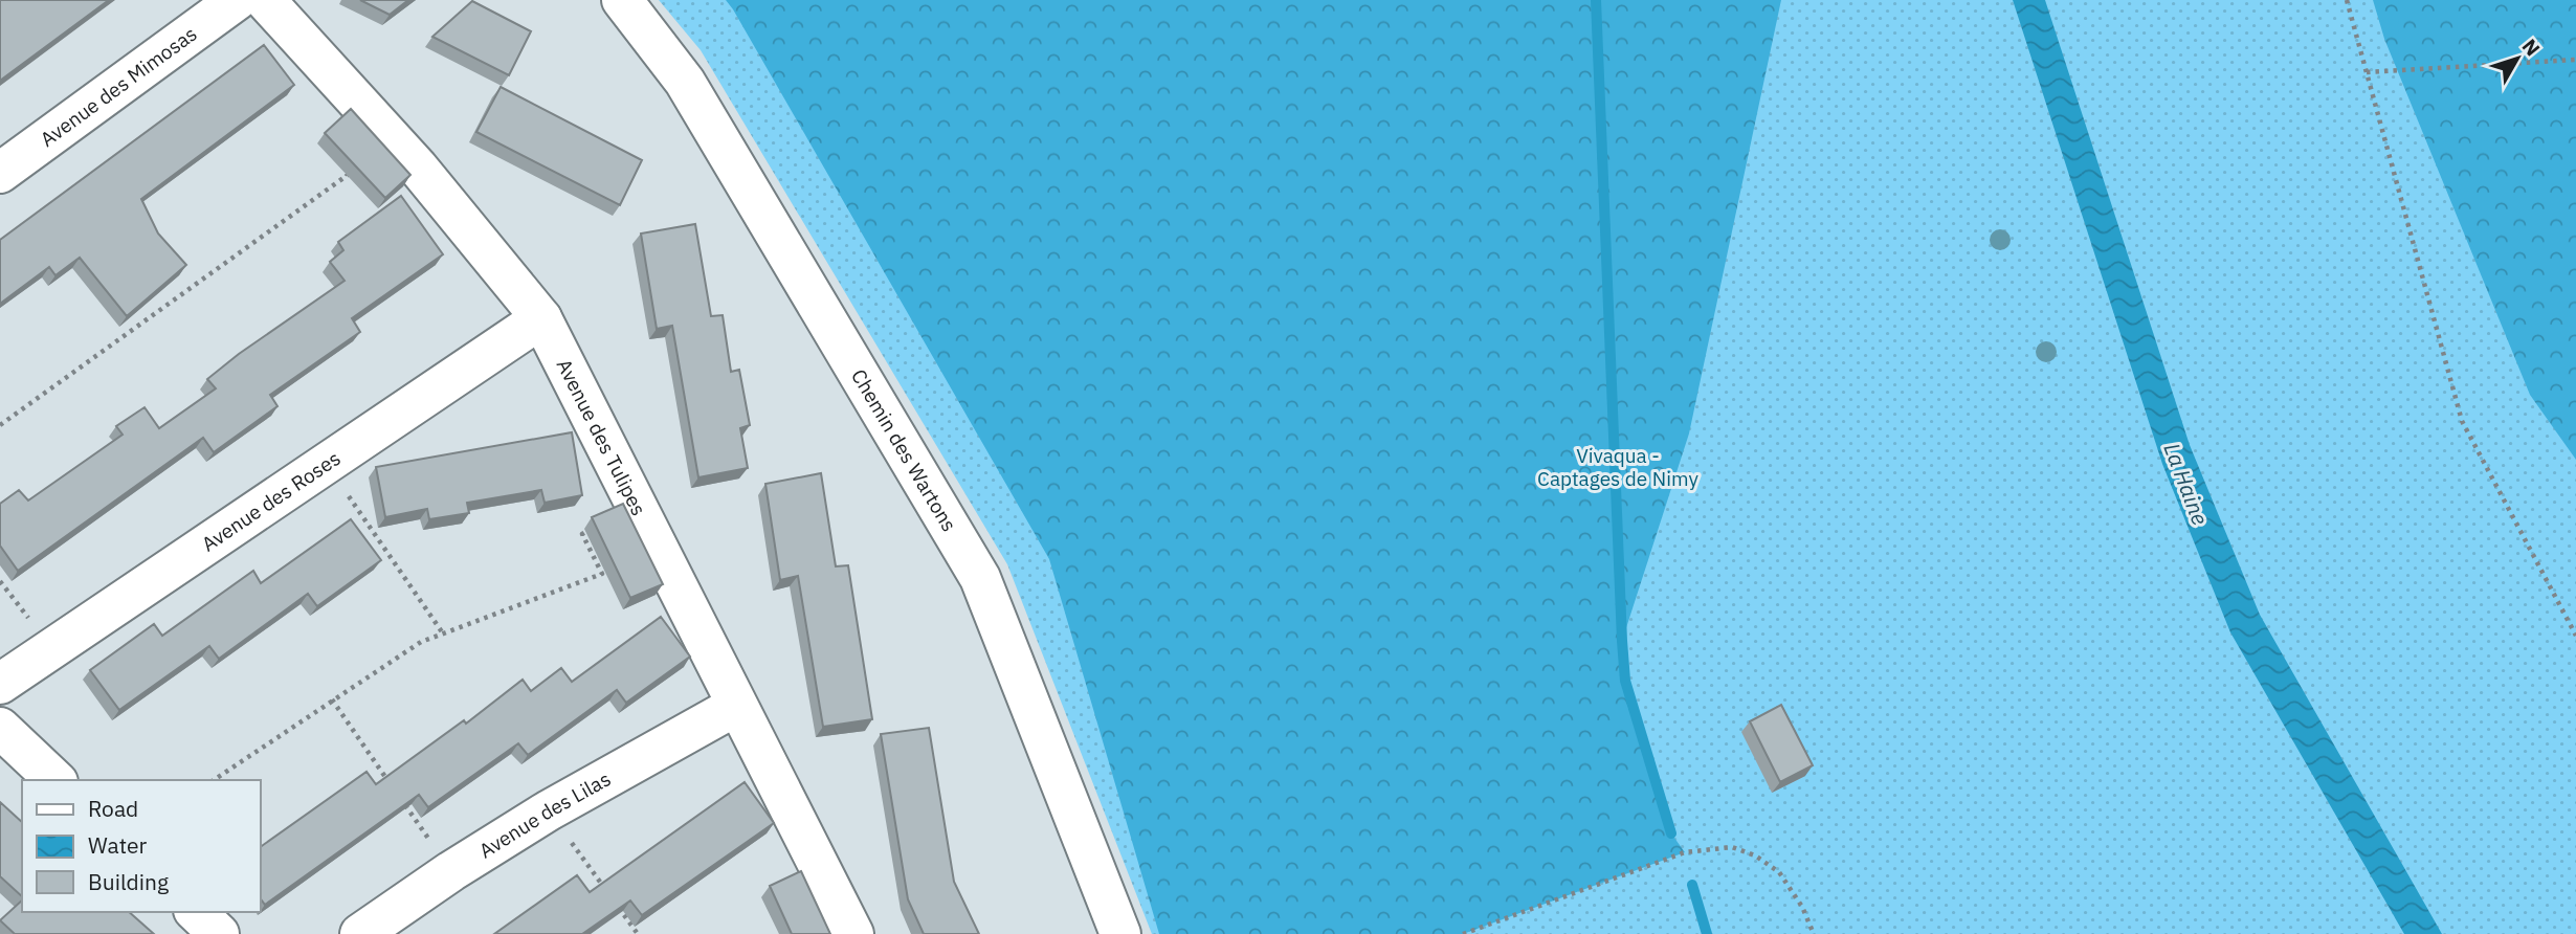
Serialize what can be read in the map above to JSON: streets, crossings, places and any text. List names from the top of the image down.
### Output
{
  "streets": {
    "street": [
      "Avenue des Mimosas",
      "Avenue des Tulipes",
      "Chemin des Wartons",
      "Avenue des Roses",
      "Avenue des Lilas"
    ]
  },
  "crossings": [
    ["Avenue des Tulipes", "Avenue des Roses"],
    ["Avenue des Tulipes", "Avenue des Lilas"]
  ],
  "water": ["La Haine"],
  "parks": ["Vivaqua - Captages de Nimy"],
  "legend": ["Road", "Water", "Building"],
  "north": "top right"
}
